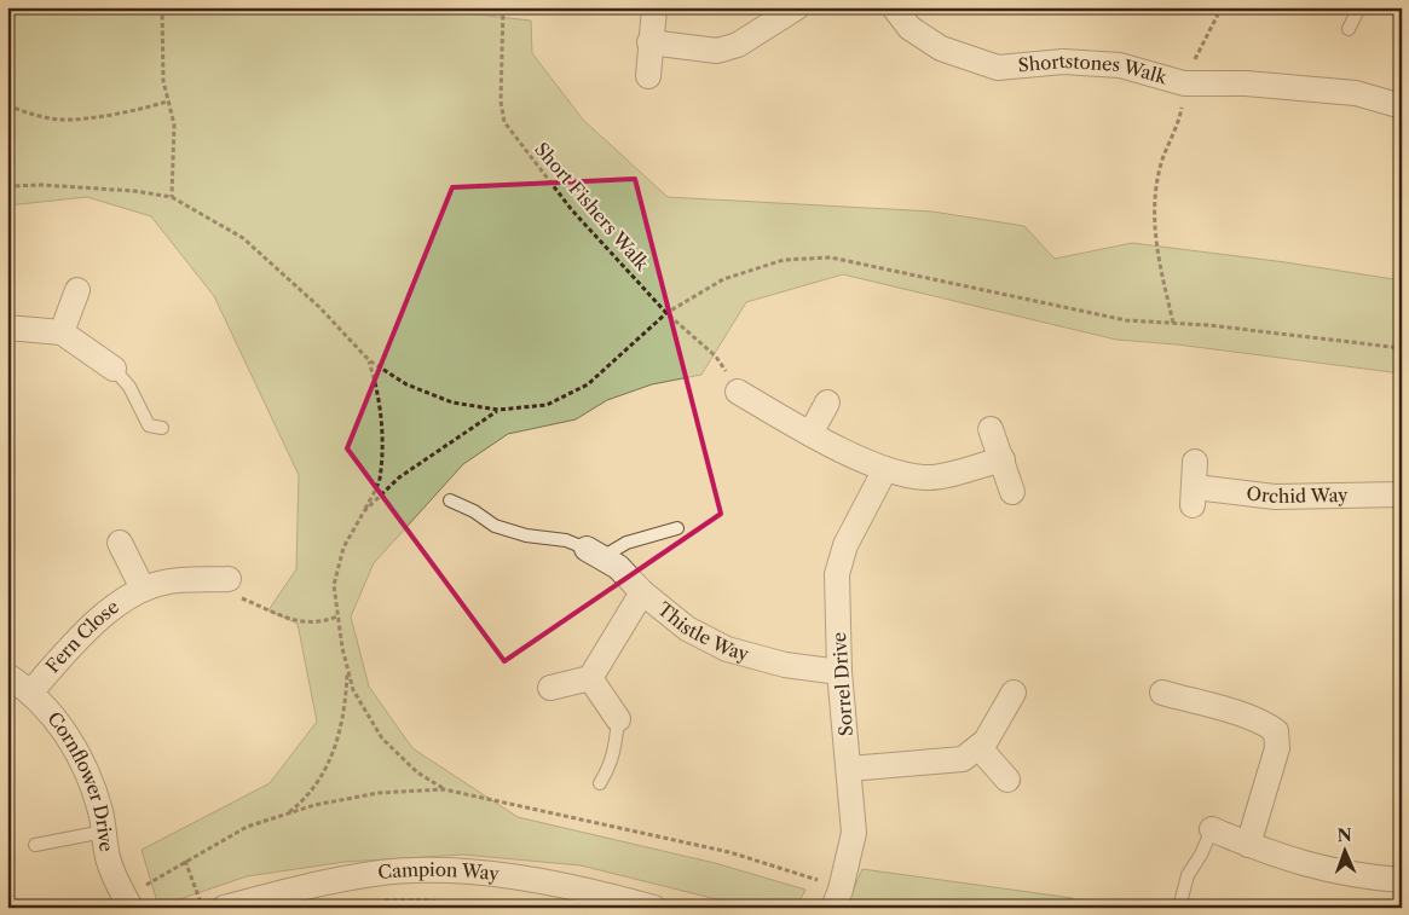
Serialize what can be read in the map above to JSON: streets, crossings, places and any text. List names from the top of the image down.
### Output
{
  "streets": {
    "street": [
      "Shortstones Walk",
      "Orchid Way",
      "Thistle Way",
      "Fern Close",
      "Sorrel Drive",
      "Cornflower Drive",
      "Campion Way"
    ],
    "path": ["Short Fishers Walk"]
  },
  "crossings": [
    ["Thistle Way", "Sorrel Drive"],
    ["Fern Close", "Cornflower Drive"]
  ],
  "north": "top"
}
